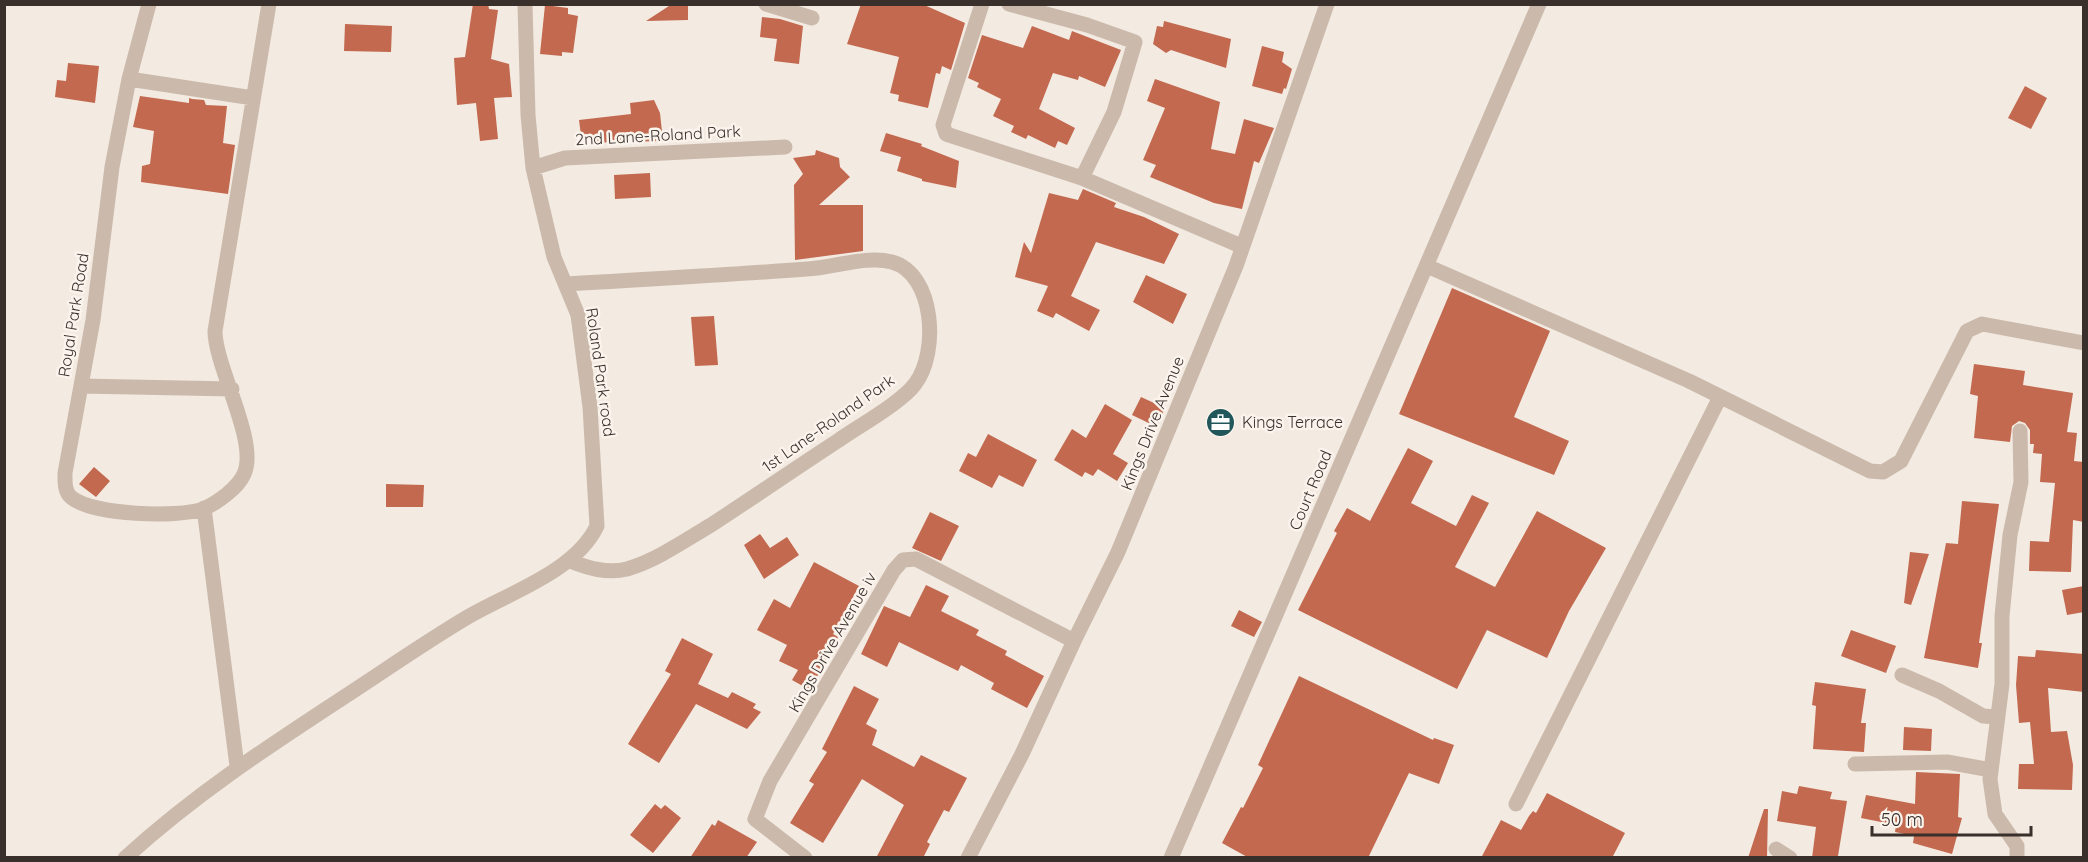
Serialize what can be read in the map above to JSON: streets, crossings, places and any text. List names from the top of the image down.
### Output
{
  "streets": {
    "street": [
      "2nd Lane-Roland Park",
      "Royal Park Road",
      "Roland Park road",
      "1st Lane-Roland Park",
      "Kings Drive Avenue",
      "Court Road",
      "Kings Drive Avenue iv"
    ]
  },
  "crossings": [
    ["2nd Lane-Roland Park", "Roland Park road"],
    ["Roland Park road", "1st Lane-Roland Park"],
    ["Kings Drive Avenue", "Kings Drive Avenue iv"]
  ],
  "places": {
    "office": ["Kings Terrace"]
  },
  "scale_bar": "50 m"
}
